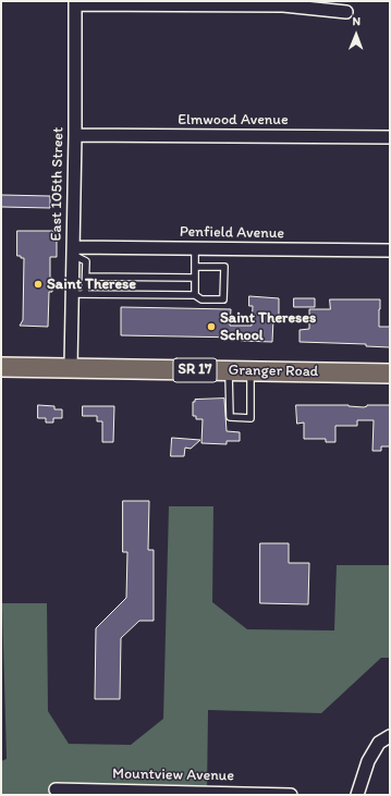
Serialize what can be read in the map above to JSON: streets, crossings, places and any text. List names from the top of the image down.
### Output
{
  "streets": {
    "main road": ["SR 17", "Granger Road"],
    "street": [
      "Elmwood Avenue",
      "East 105th Street",
      "Penfield Avenue",
      "Mountview Avenue"
    ]
  },
  "crossings": [
    ["Elmwood Avenue", "East 105th Street"],
    ["East 105th Street", "Penfield Avenue"],
    ["East 105th Street", "Granger Road"]
  ],
  "places": ["Saint Therese", "Saint Thereses School"],
  "north": "top"
}
